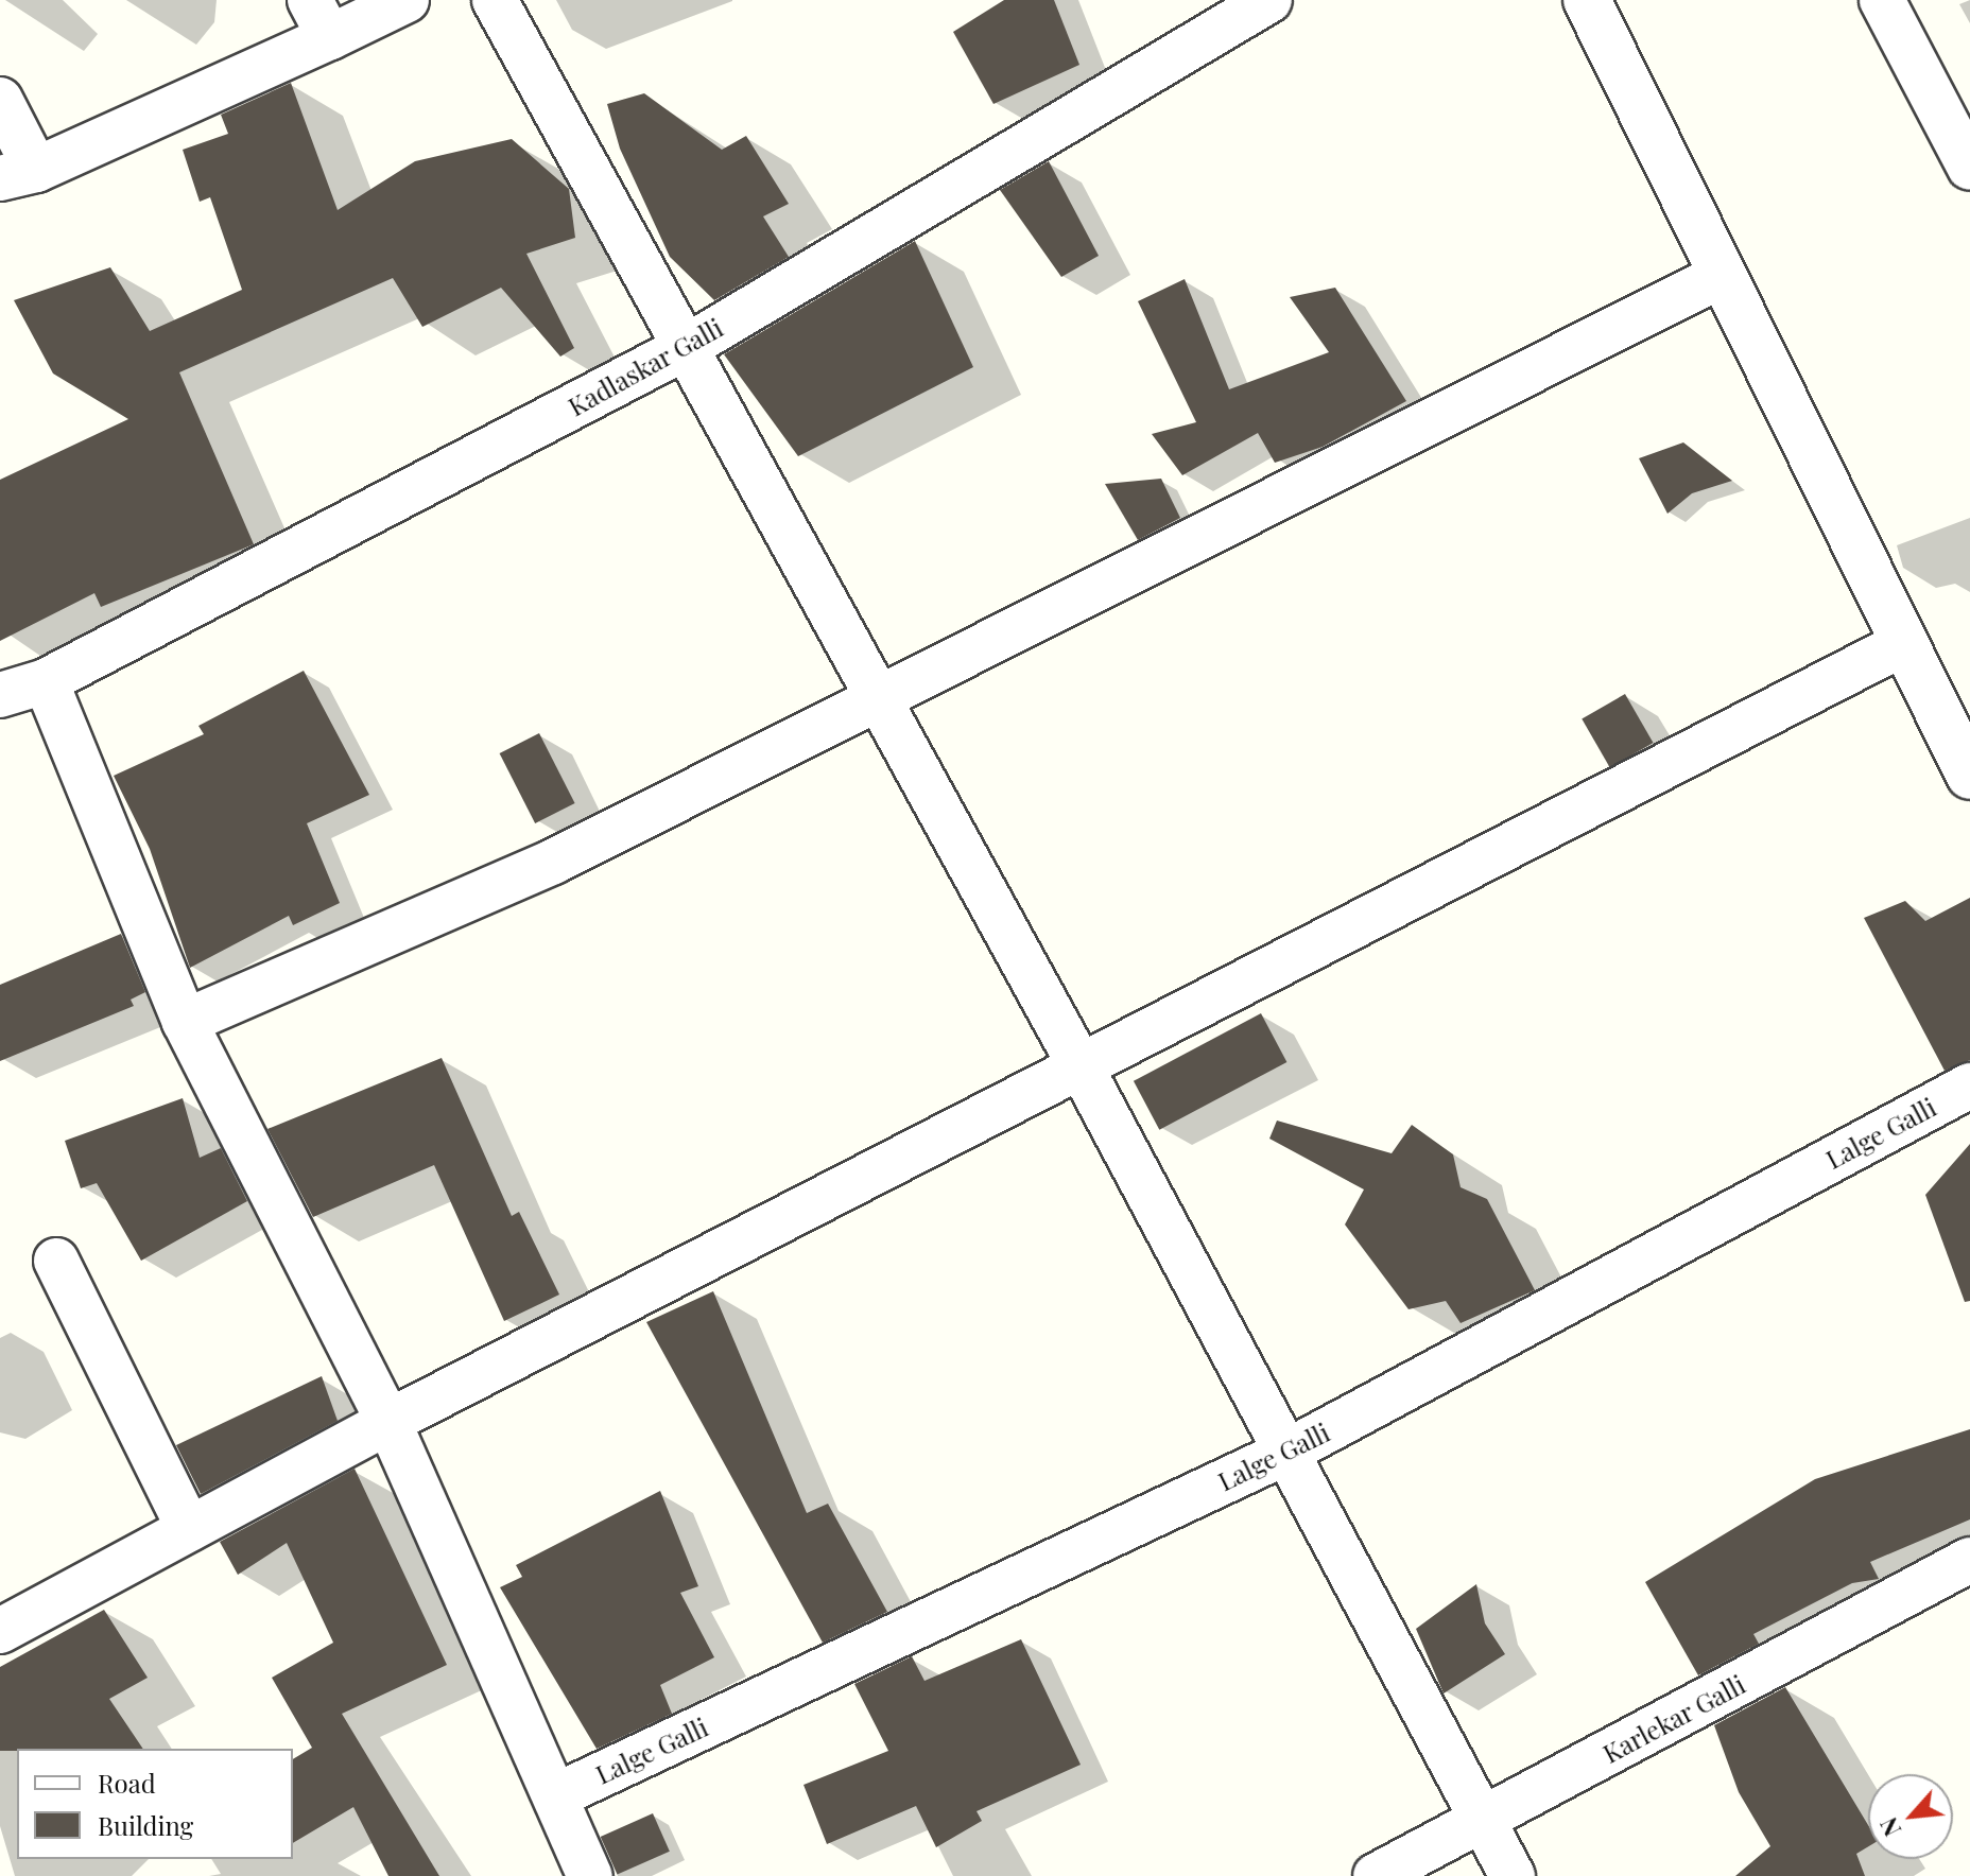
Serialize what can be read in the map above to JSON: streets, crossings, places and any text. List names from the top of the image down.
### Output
{
  "streets": {
    "street": ["Kadlaskar Galli", "Lalge Galli", "Karlekar Galli"]
  },
  "legend": ["Road", "Building"],
  "north": "bottom left"
}
